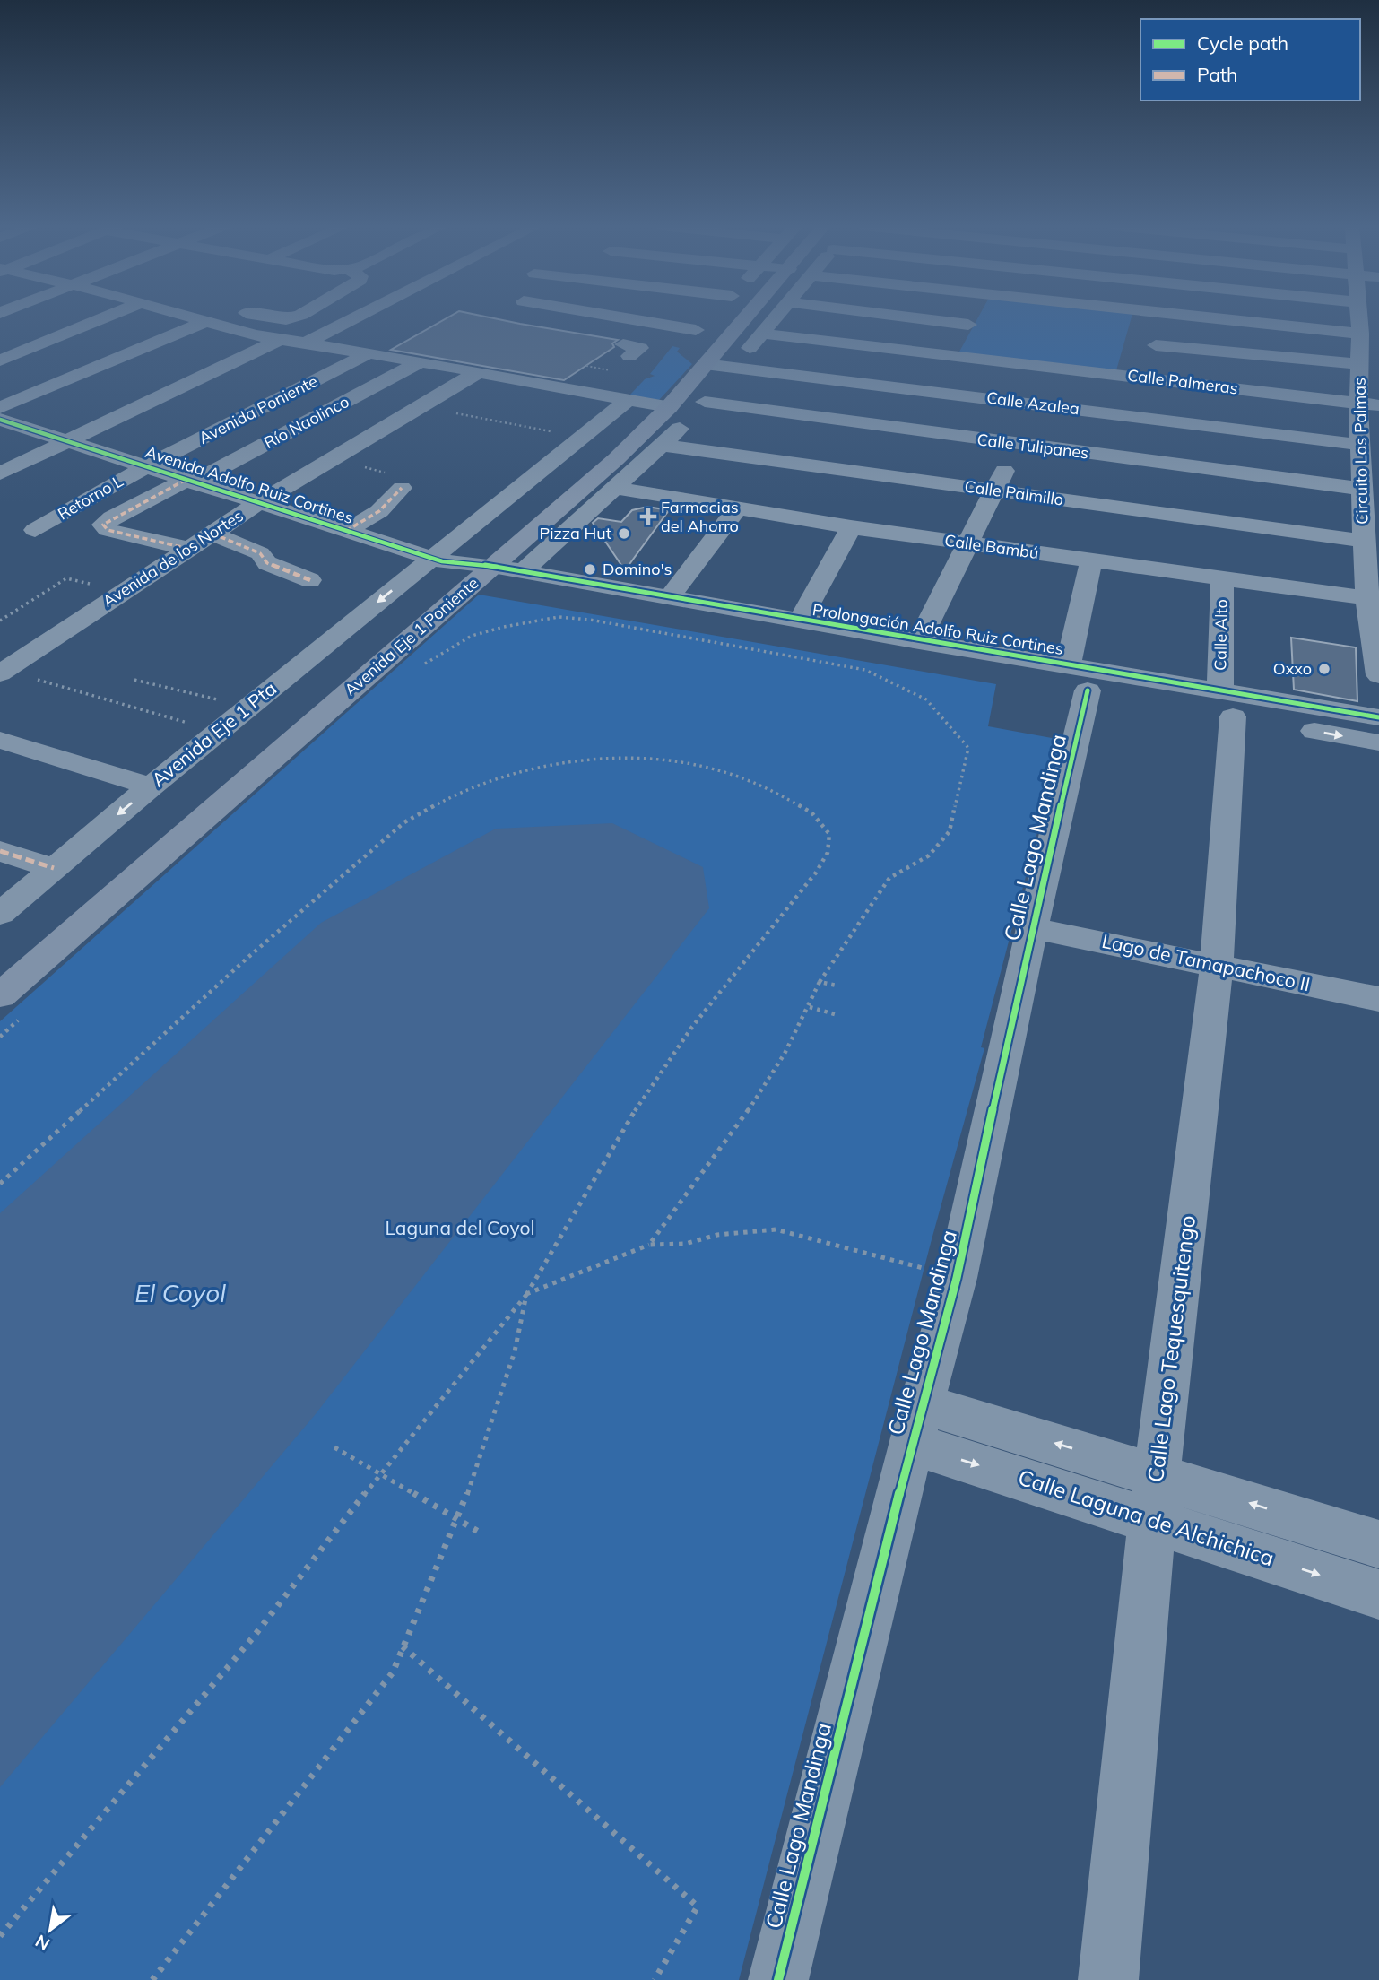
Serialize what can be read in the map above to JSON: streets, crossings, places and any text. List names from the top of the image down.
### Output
{
  "streets": {
    "main road": ["Avenida Eje 1 Poniente"],
    "street": [
      "Calle Palmeras",
      "Calle Azalea",
      "Avenida Poniente",
      "Río Naolinco",
      "Calle Tulipanes",
      "Circuito Las Palmas",
      "Avenida Adolfo Ruiz Cortines",
      "Calle Palmillo",
      "Retorno L",
      "Calle Bambú",
      "Avenida de los Nortes",
      "Prolongación Adolfo Ruiz Cortines",
      "Calle Alto",
      "Avenida Eje 1 Pta",
      "Calle Lago Mandinga",
      "Lago de Tamapachoco II",
      "Calle Lago Tequesquitengo",
      "Calle Laguna de Alchichica"
    ]
  },
  "crossings": [
    ["Calle Palmeras", "Circuito Las Palmas"],
    ["Calle Azalea", "Circuito Las Palmas"],
    ["Calle Azalea", "Avenida Eje 1 Poniente"],
    ["Avenida Poniente", "Avenida Adolfo Ruiz Cortines"],
    ["Avenida Poniente", "Retorno L"],
    ["Río Naolinco", "Avenida Adolfo Ruiz Cortines"],
    ["Río Naolinco", "Avenida de los Nortes"],
    ["Calle Tulipanes", "Circuito Las Palmas"],
    ["Circuito Las Palmas", "Calle Palmillo"],
    ["Circuito Las Palmas", "Calle Bambú"],
    ["Avenida Adolfo Ruiz Cortines", "Retorno L"],
    ["Avenida Adolfo Ruiz Cortines", "Avenida de los Nortes"],
    ["Avenida Adolfo Ruiz Cortines", "Prolongación Adolfo Ruiz Cortines"],
    ["Avenida Adolfo Ruiz Cortines", "Avenida Eje 1 Poniente"],
    ["Avenida Adolfo Ruiz Cortines", "Avenida Eje 1 Pta"],
    ["Calle Bambú", "Calle Alto"],
    ["Calle Bambú", "Calle Lago Mandinga"],
    ["Prolongación Adolfo Ruiz Cortines", "Calle Alto"],
    ["Prolongación Adolfo Ruiz Cortines", "Avenida Eje 1 Poniente"],
    ["Prolongación Adolfo Ruiz Cortines", "Calle Lago Mandinga"],
    ["Prolongación Adolfo Ruiz Cortines", "Calle Lago Tequesquitengo"],
    ["Calle Alto", "Calle Lago Tequesquitengo"],
    ["Calle Lago Mandinga", "Lago de Tamapachoco II"],
    ["Calle Lago Mandinga", "Calle Laguna de Alchichica"],
    ["Lago de Tamapachoco II", "Calle Lago Tequesquitengo"],
    ["Calle Lago Tequesquitengo", "Calle Laguna de Alchichica"]
  ],
  "water": ["El Coyol"],
  "parks": ["Laguna del Coyol"],
  "places": {
    "health": ["Farmacias del Ahorro"],
    "other": ["Pizza Hut", "Domino's", "Oxxo"]
  },
  "legend": ["Cycle path", "Path"],
  "north": "bottom left"
}
